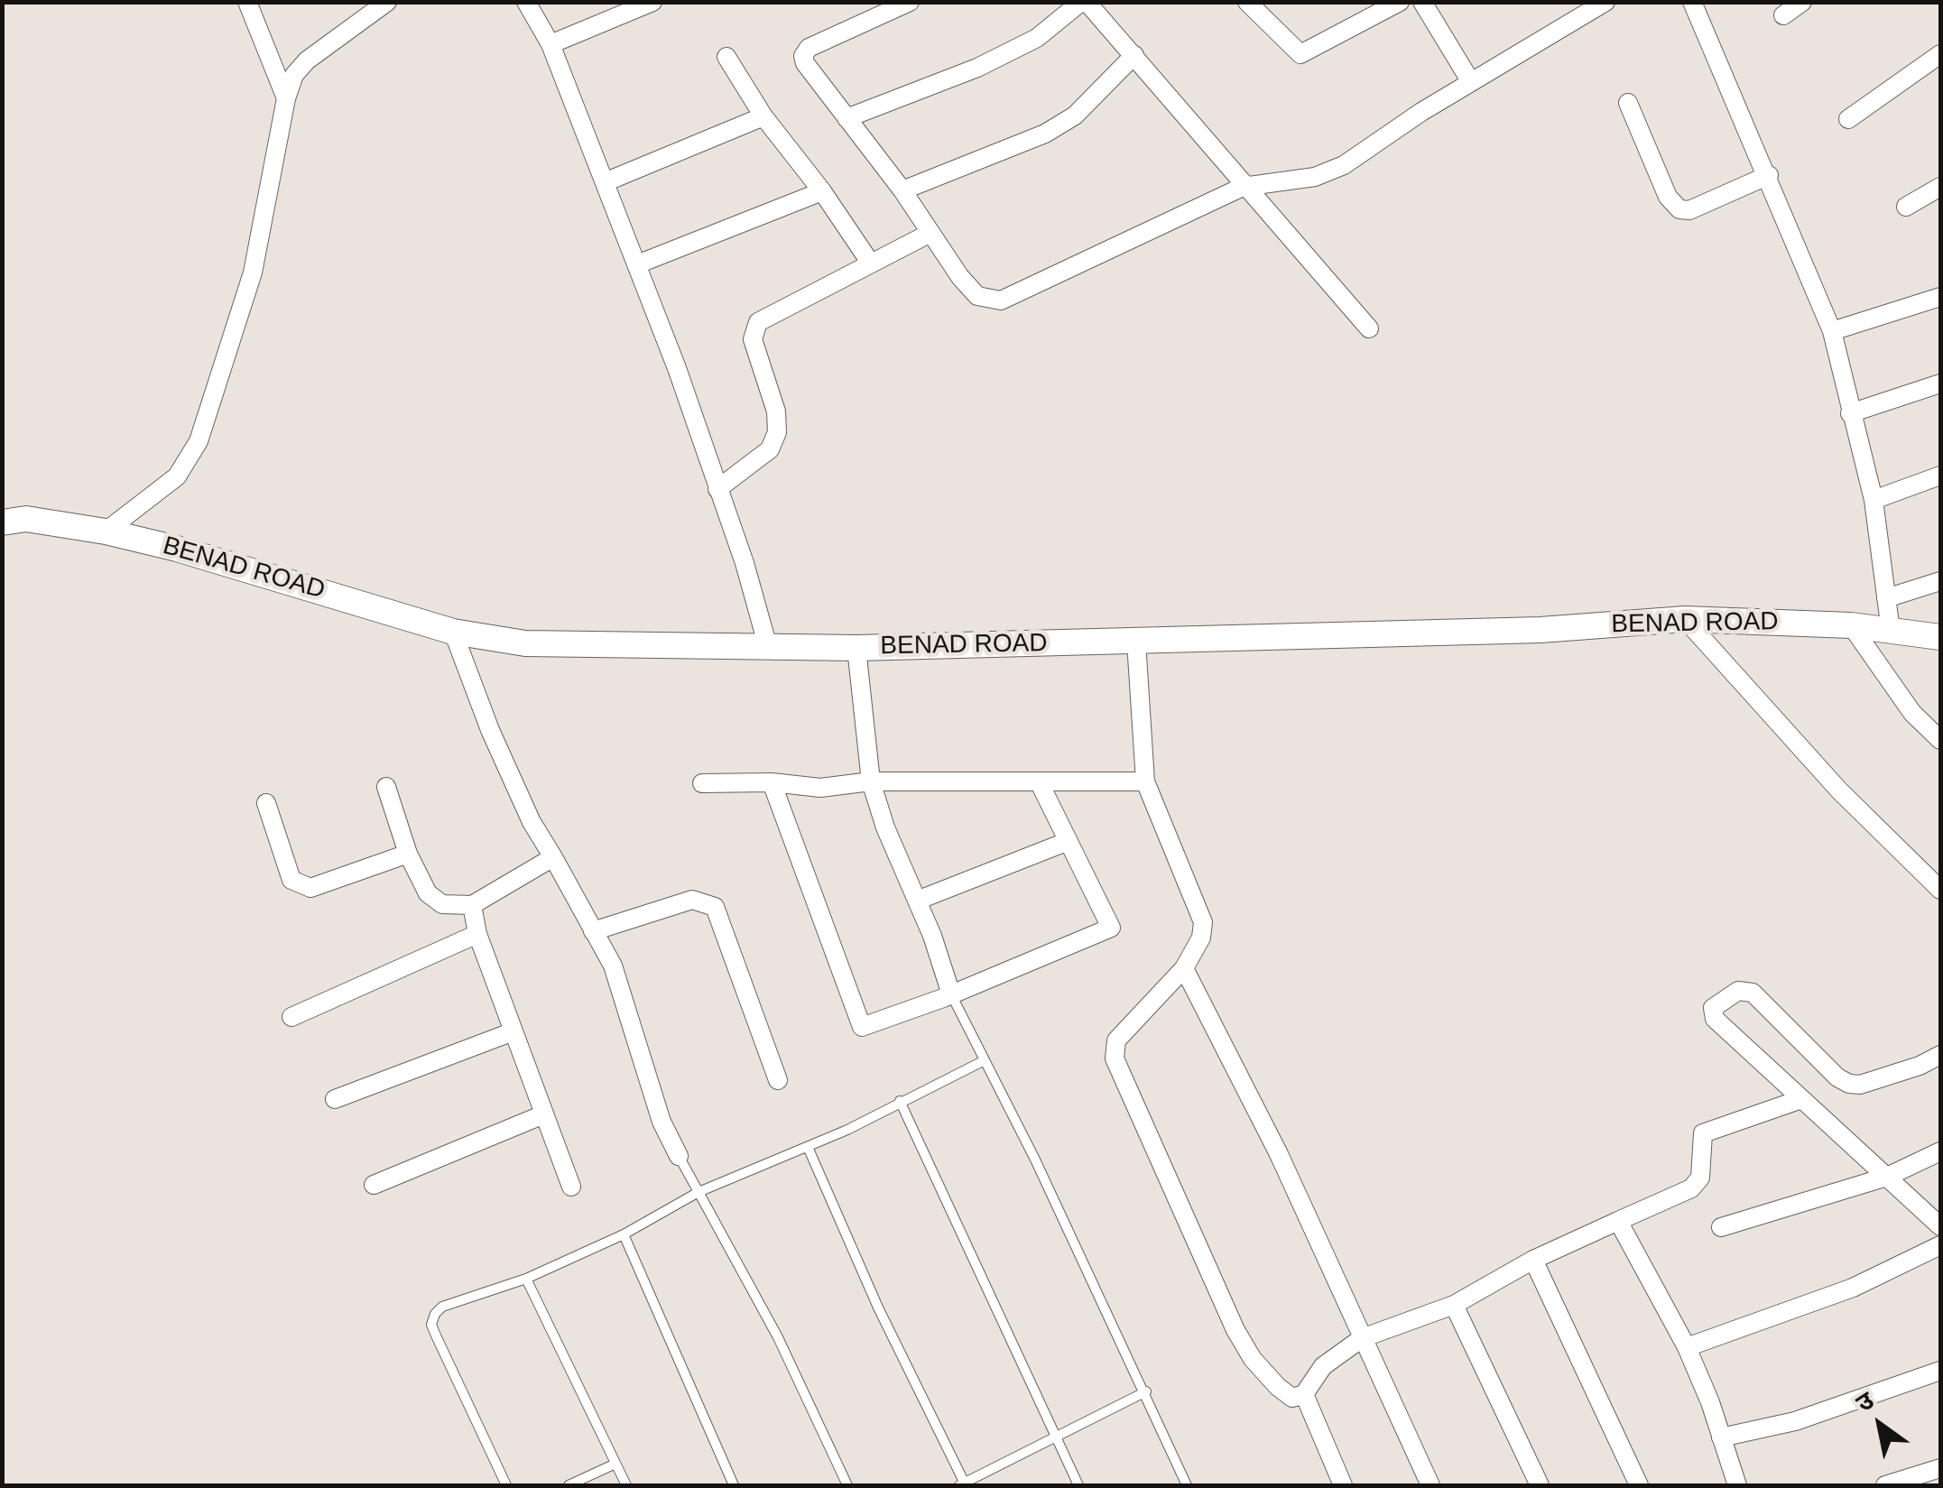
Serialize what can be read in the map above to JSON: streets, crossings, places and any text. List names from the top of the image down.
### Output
{
  "streets": {
    "main road": ["BENAD ROAD"]
  },
  "north": "top left"
}
